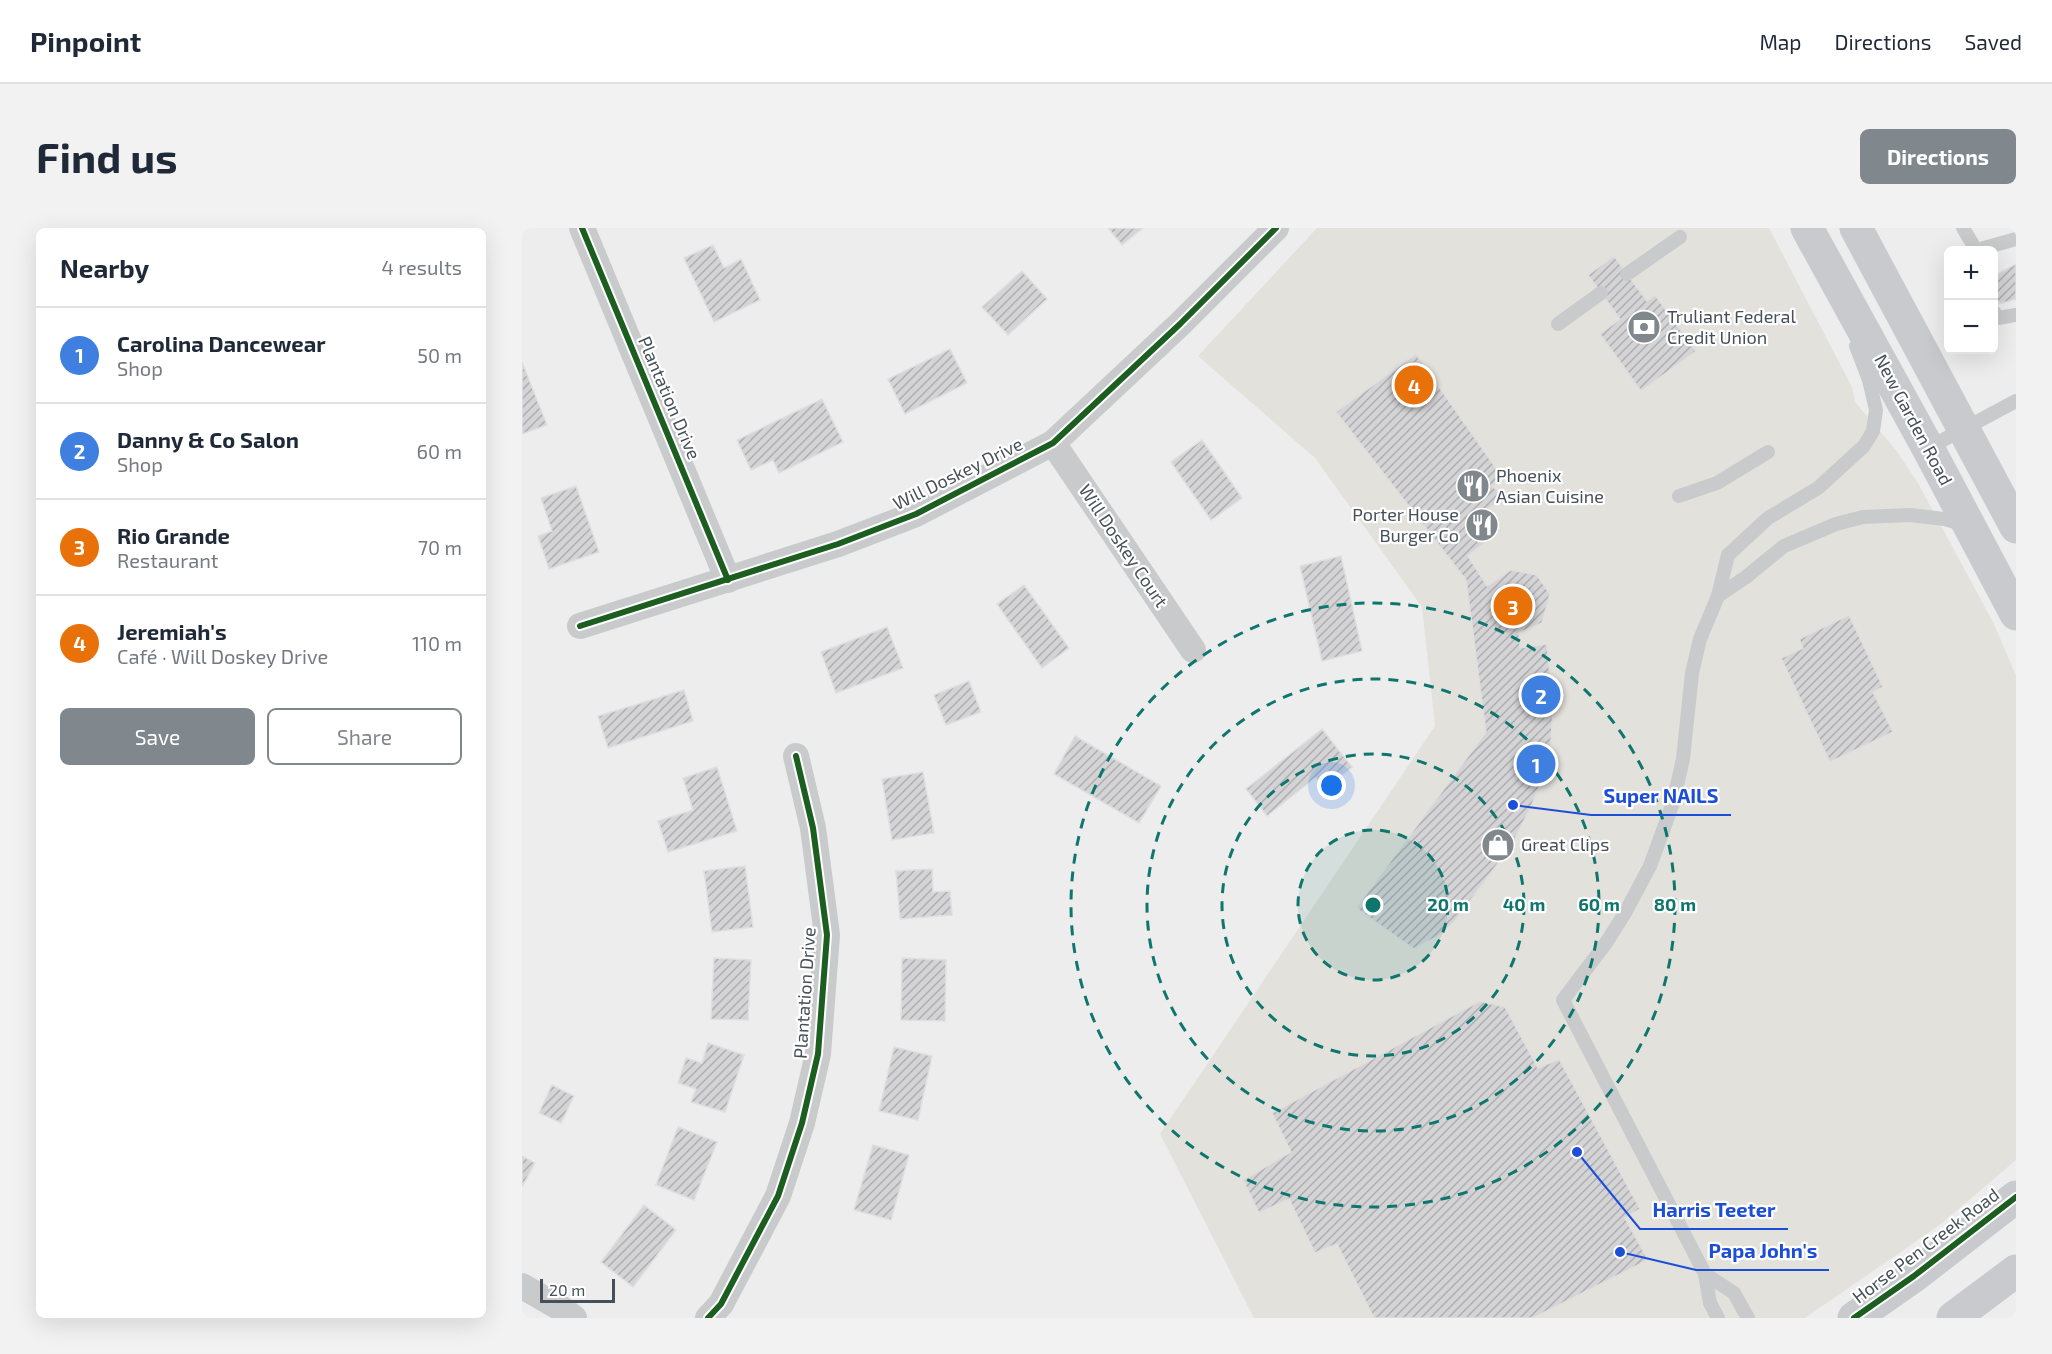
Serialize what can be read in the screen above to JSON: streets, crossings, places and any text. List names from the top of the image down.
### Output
{
  "streets": {
    "main road": ["New Garden Road", "Horse Pen Creek Road"],
    "street": ["Plantation Drive", "Will Doskey Drive", "Will Doskey Court"]
  },
  "crossings": [
    ["Plantation Drive", "Will Doskey Drive"],
    ["Will Doskey Drive", "Will Doskey Court"]
  ],
  "places": {
    "bank": ["Truliant Federal Credit Union"],
    "restaurant": ["Phoenix Asian Cuisine", "Porter House Burger Co"],
    "other": ["Super NAILS", "Harris Teeter", "Papa John's"],
    "shop": ["Great Clips"]
  },
  "scale_bar": "20 m",
  "page": {
    "header": "Pinpoint",
    "nav": ["Map", "Directions", "Saved"],
    "buttons": [
      "Directions",
      ["Save", "Share"]
    ],
    "title": "Find us",
    "heading": ["Nearby", "4 results"],
    "map_buttons": ["+", "−"],
    "list": [
      {
        "mark": "1",
        "name": "Carolina Dancewear",
        "note": "Shop",
        "value": "50 m"
      },
      {
        "mark": "2",
        "name": "Danny & Co Salon",
        "note": "Shop",
        "value": "60 m"
      },
      {
        "mark": "3",
        "name": "Rio Grande",
        "note": "Restaurant",
        "value": "70 m"
      },
      {
        "mark": "4",
        "name": "Jeremiah's",
        "note": "Café · Will Doskey Drive",
        "value": "110 m"
      }
    ],
    "pins": [
      "4",
      "3",
      "2",
      "1"
    ],
    "scale": "20 m"
  },
  "rings": [
    "20 m",
    "40 m",
    "60 m",
    "80 m"
  ]
}
